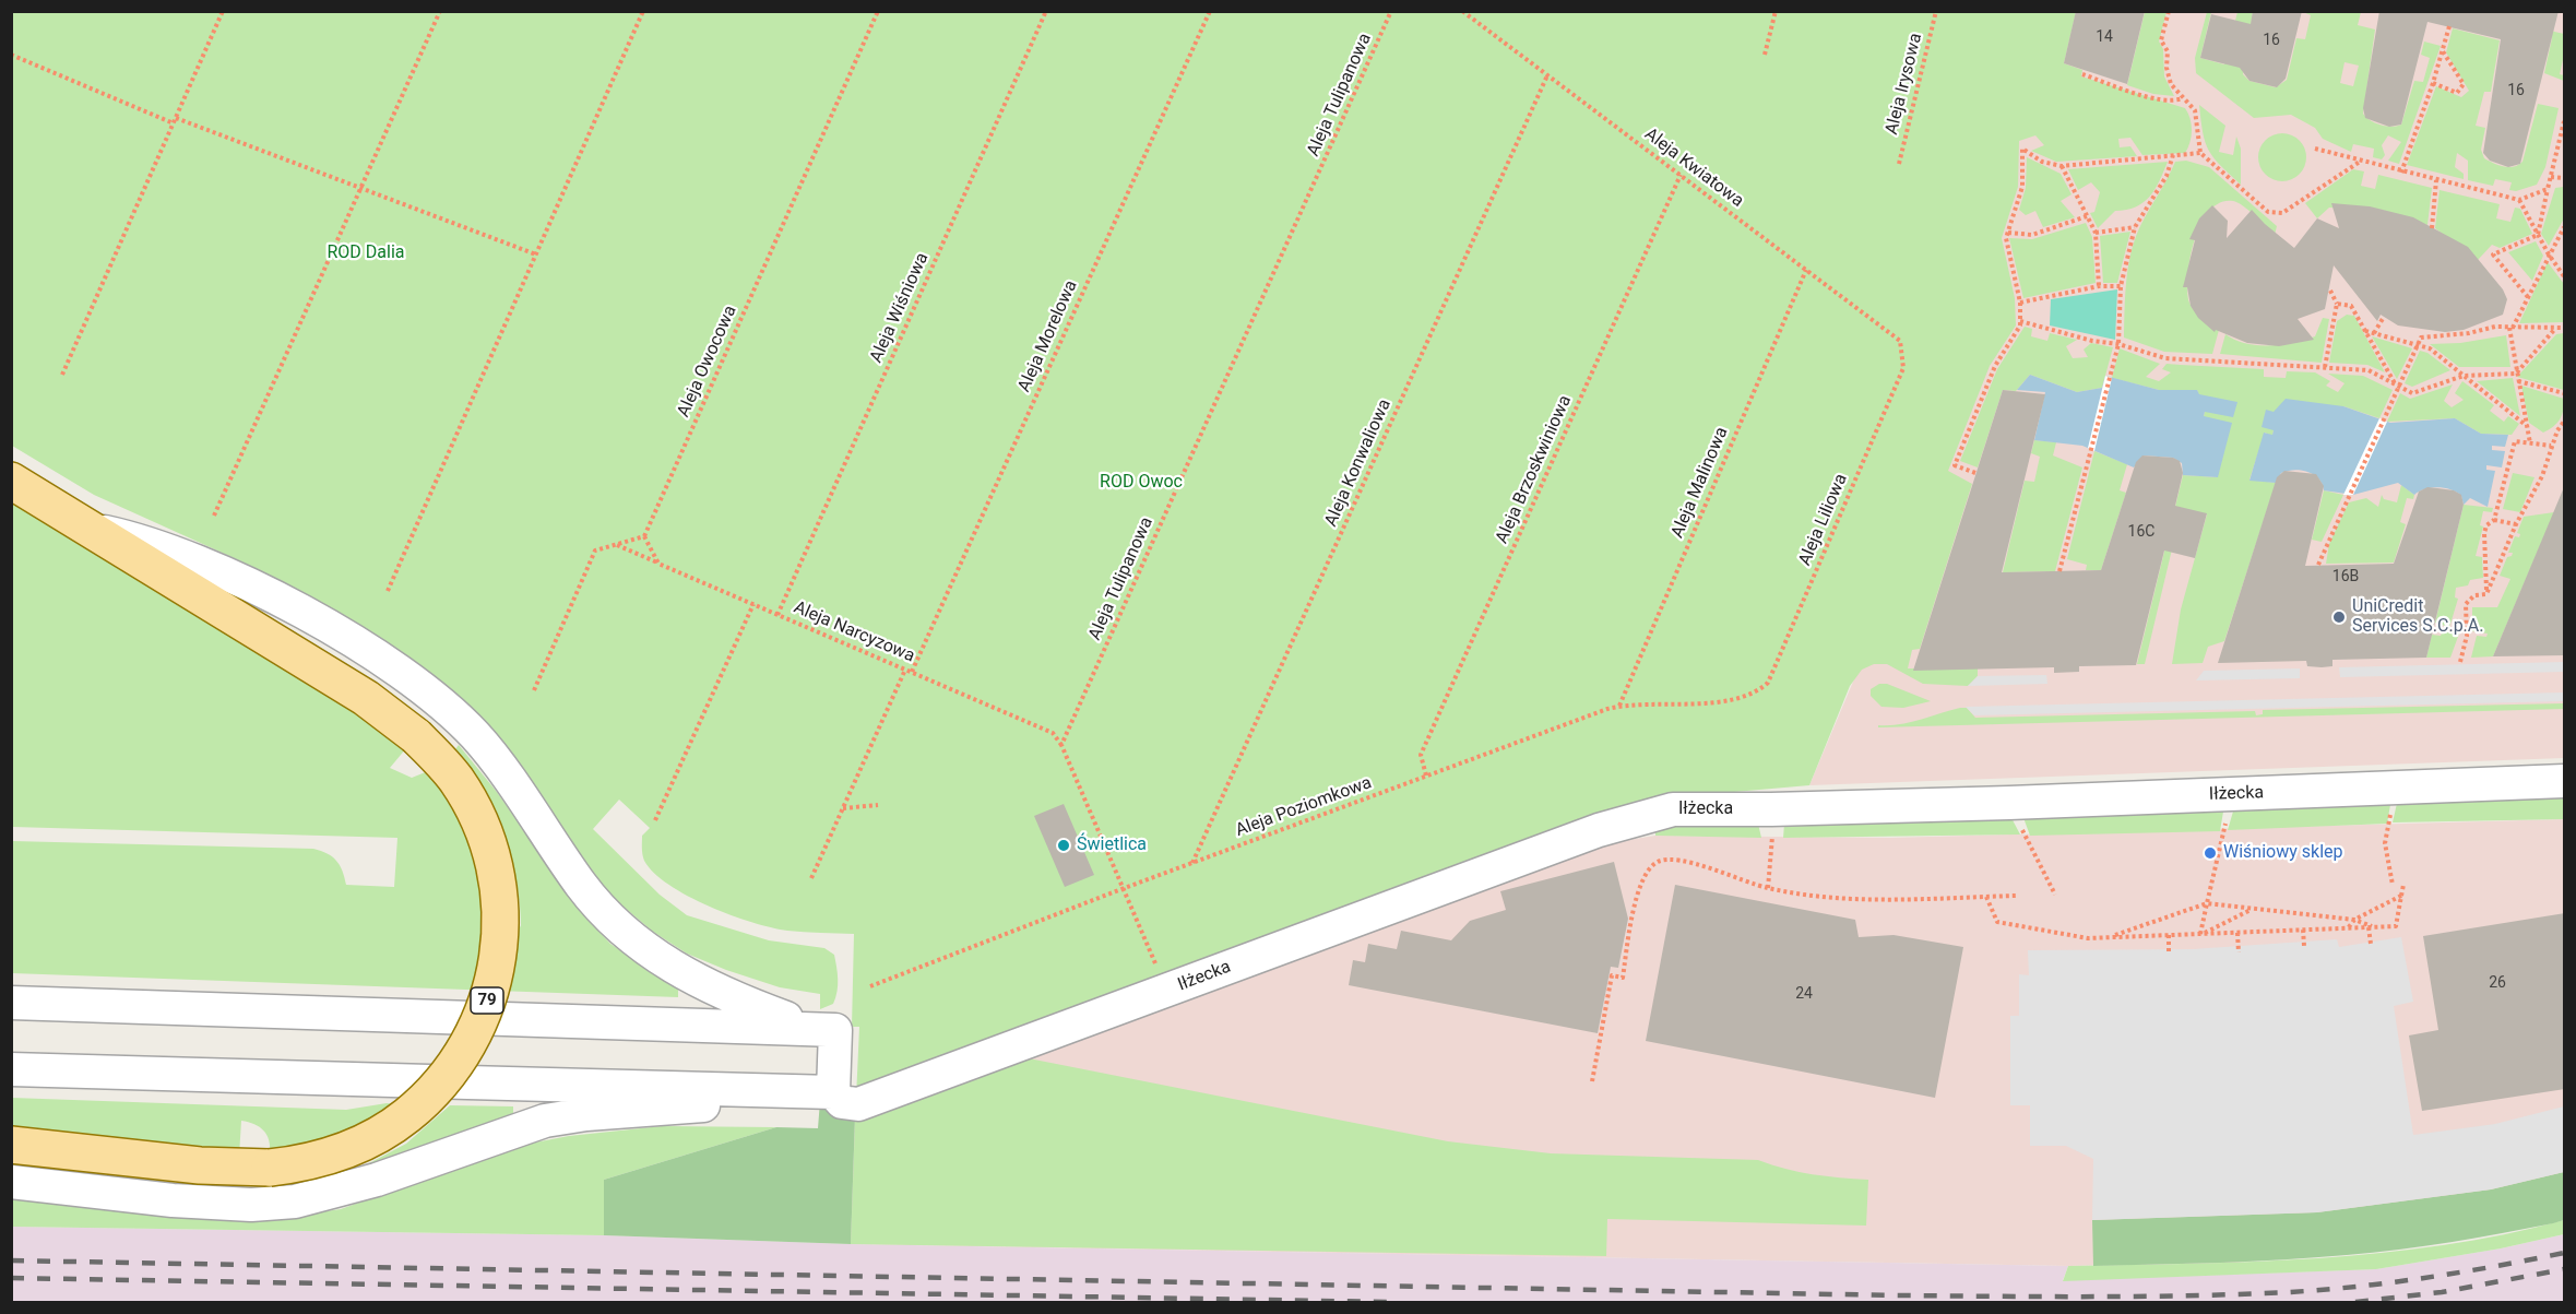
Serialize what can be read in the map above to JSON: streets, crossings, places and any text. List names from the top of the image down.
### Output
{
  "streets": {
    "main road": ["79"],
    "street": ["Iłżecka"],
    "path": [
      "Aleja Irysowa",
      "Aleja Tulipanowa",
      "Aleja Kwiatowa",
      "Aleja Wiśniowa",
      "Aleja Morelowa",
      "Aleja Owocowa",
      "Aleja Konwaliowa",
      "Aleja Brzoskwiniowa",
      "Aleja Malinowa",
      "Aleja Liliowa",
      "Aleja Narcyzowa",
      "Aleja Poziomkowa"
    ]
  },
  "crossings": [
    ["Aleja Tulipanowa", "Aleja Narcyzowa"],
    ["Aleja Kwiatowa", "Aleja Konwaliowa"],
    ["Aleja Kwiatowa", "Aleja Brzoskwiniowa"],
    ["Aleja Kwiatowa", "Aleja Malinowa"],
    ["Aleja Kwiatowa", "Aleja Liliowa"],
    ["Aleja Wiśniowa", "Aleja Narcyzowa"],
    ["Aleja Morelowa", "Aleja Narcyzowa"],
    ["Aleja Konwaliowa", "Aleja Poziomkowa"],
    ["Aleja Brzoskwiniowa", "Aleja Poziomkowa"],
    ["Aleja Malinowa", "Aleja Poziomkowa"],
    ["Aleja Liliowa", "Aleja Poziomkowa"]
  ],
  "parks": ["ROD Dalia", "ROD Owoc"],
  "places": ["UniCredit Services S.C.p.A.", "Świetlica", "Wiśniowy sklep"],
  "house_numbers": [
    "14",
    "16",
    "16",
    "16C",
    "16B",
    "26",
    "24"
  ]
}
